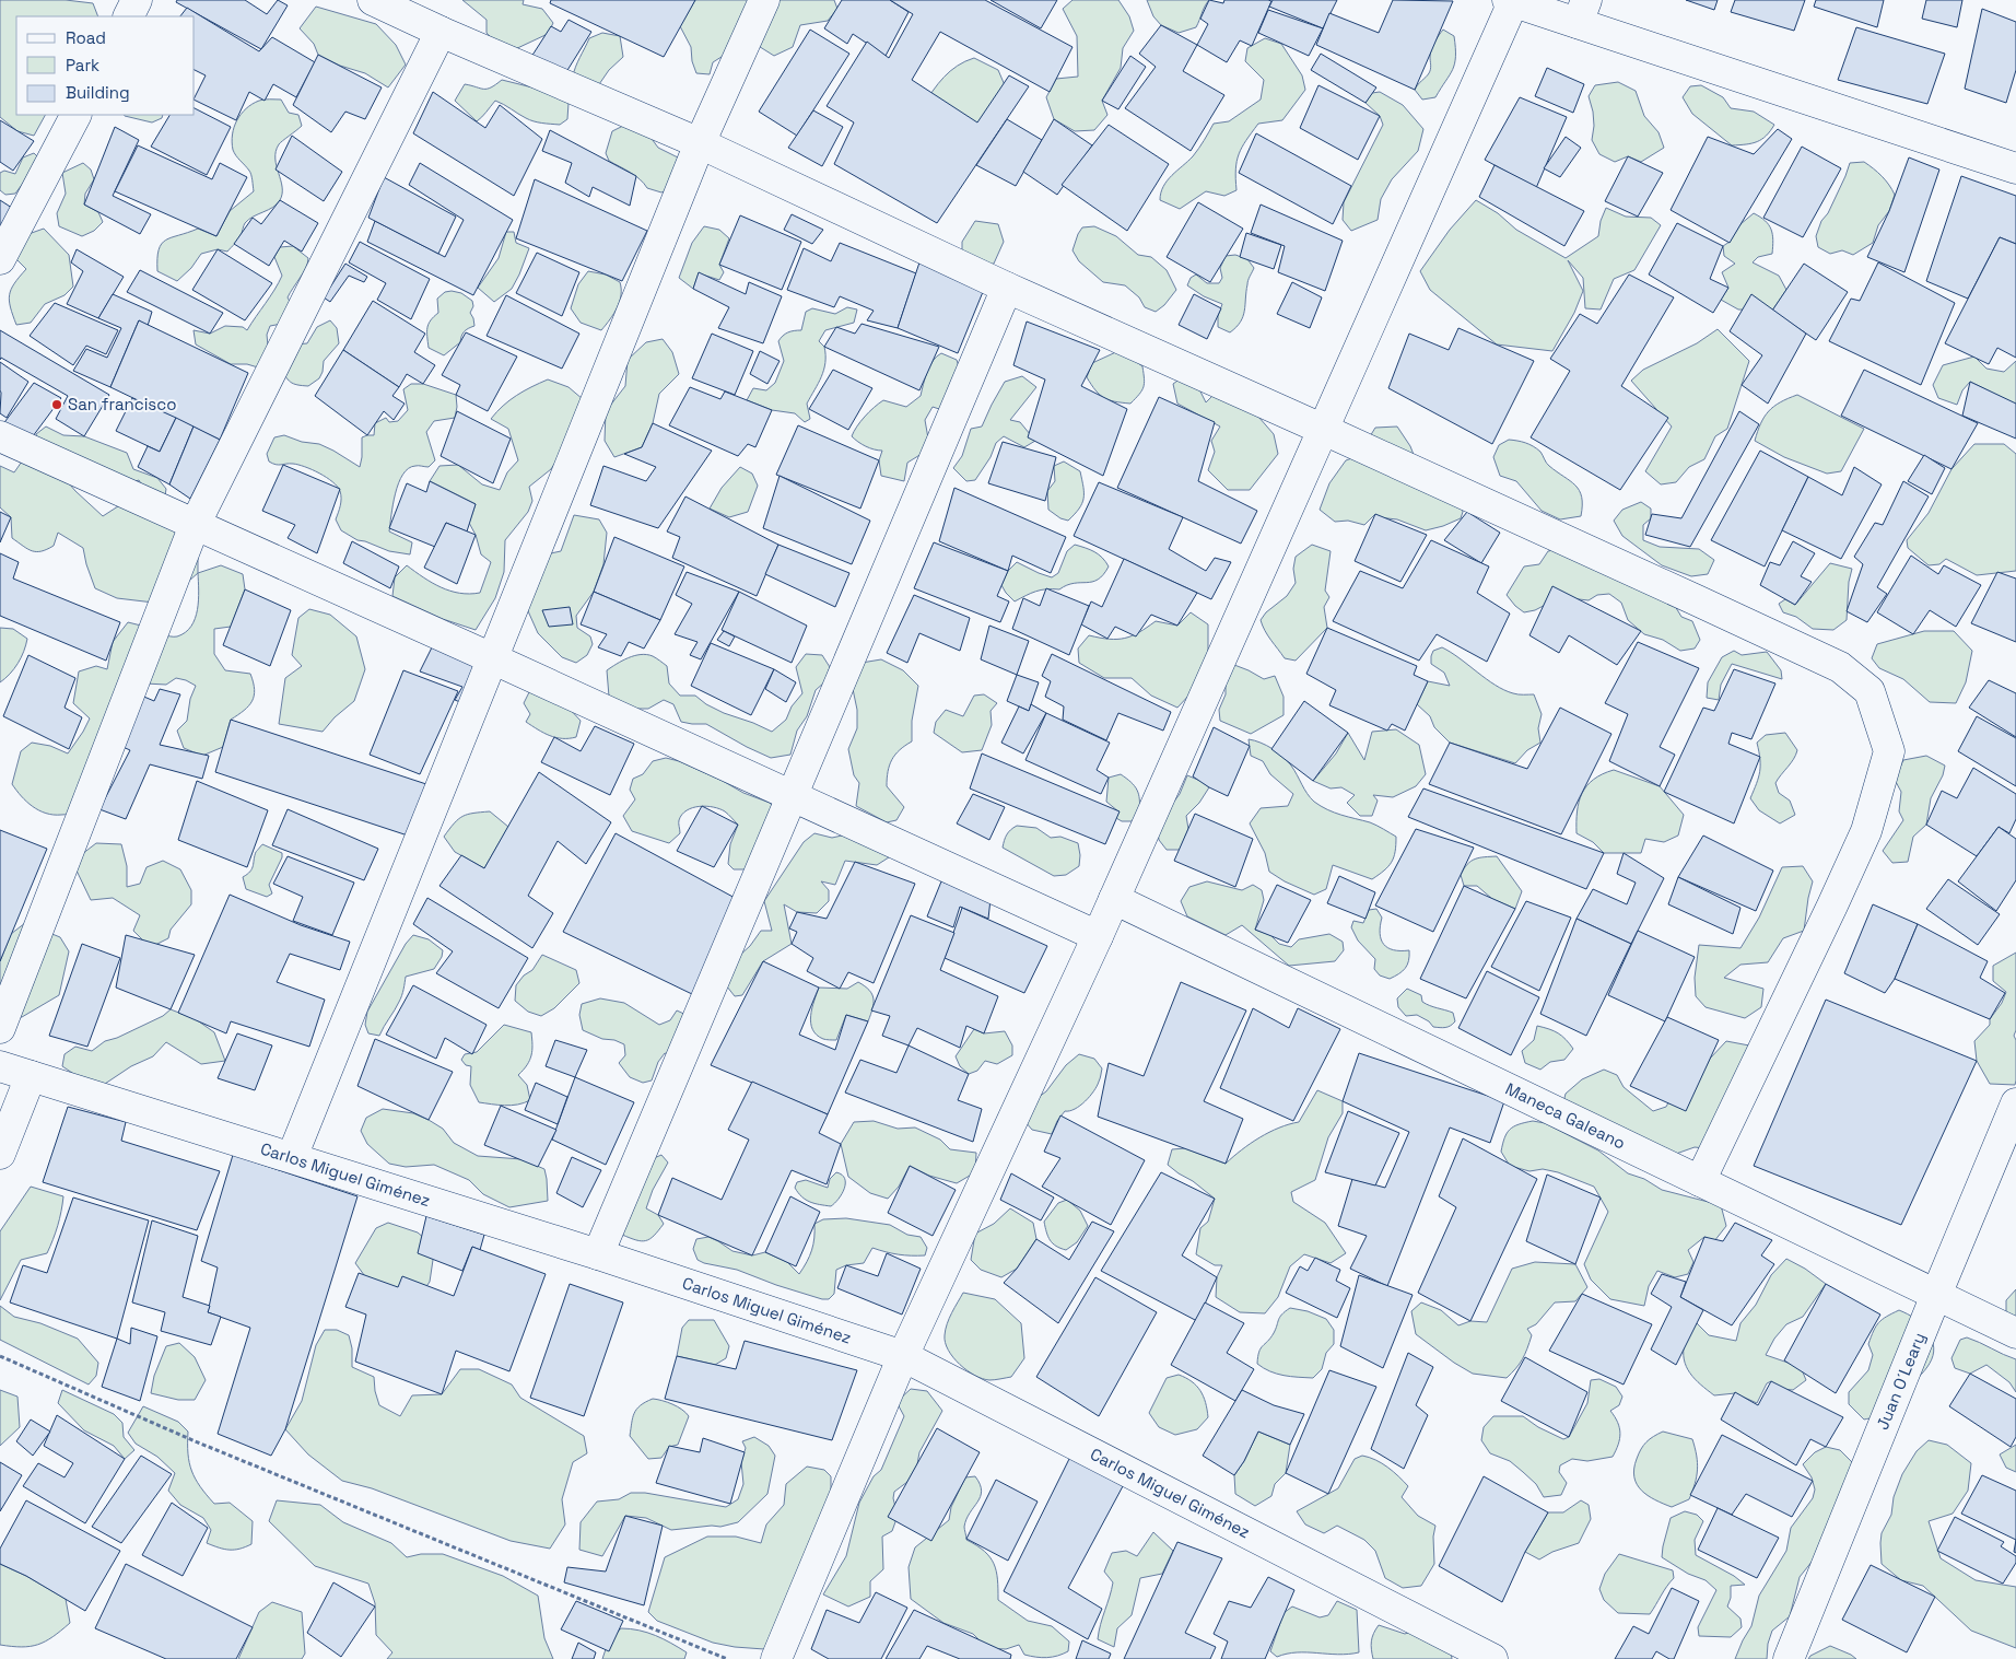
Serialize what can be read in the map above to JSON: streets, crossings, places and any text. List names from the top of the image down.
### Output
{
  "streets": {
    "street": ["Maneca Galeano", "Carlos Miguel Giménez", "Juan O´Leary"]
  },
  "crossings": [
    ["Maneca Galeano", "Juan O´Leary"]
  ],
  "places": ["San francisco"],
  "legend": ["Road", "Park", "Building"]
}
